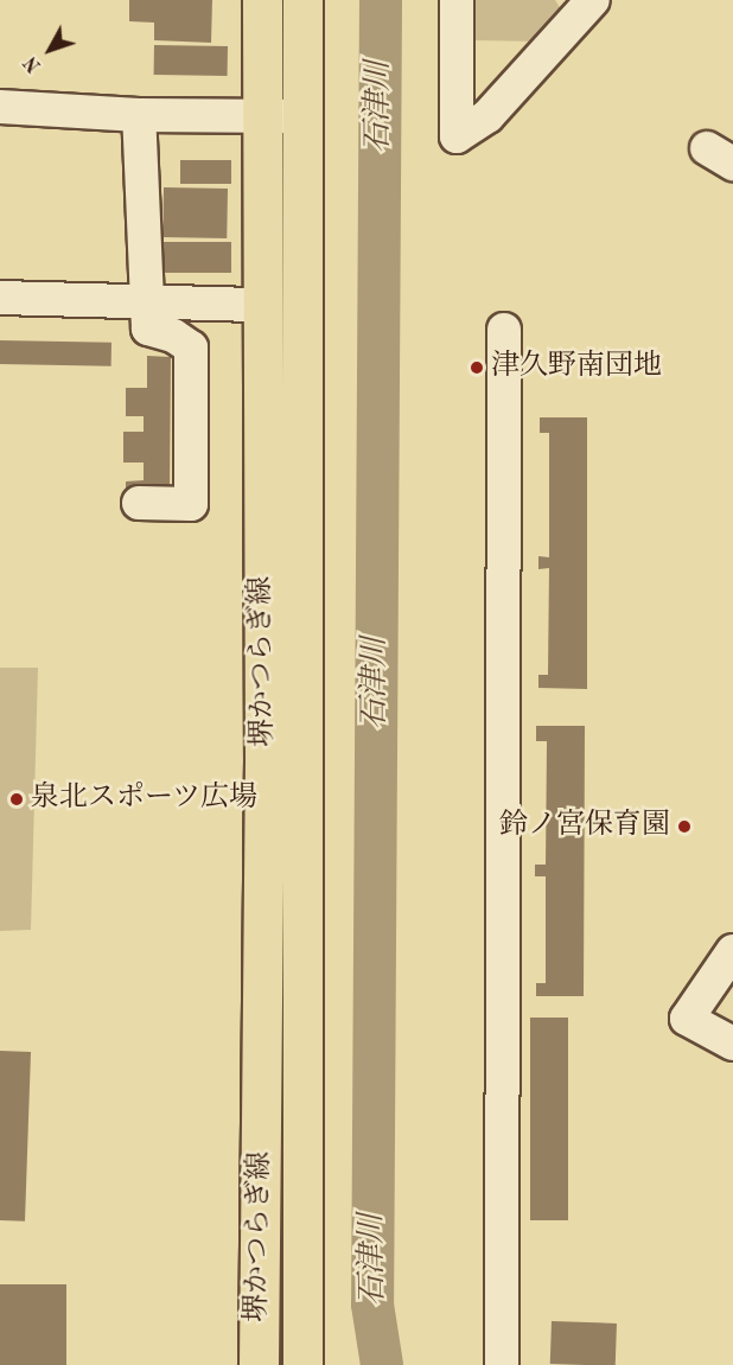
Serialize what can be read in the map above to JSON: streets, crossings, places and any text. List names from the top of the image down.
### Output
{
  "streets": {
    "main road": ["堺かつらぎ線"]
  },
  "water": ["石津川"],
  "places": ["津久野南団地", "泉北スポーツ広場", "鈴ノ宮保育園"],
  "north": "bottom left"
}
